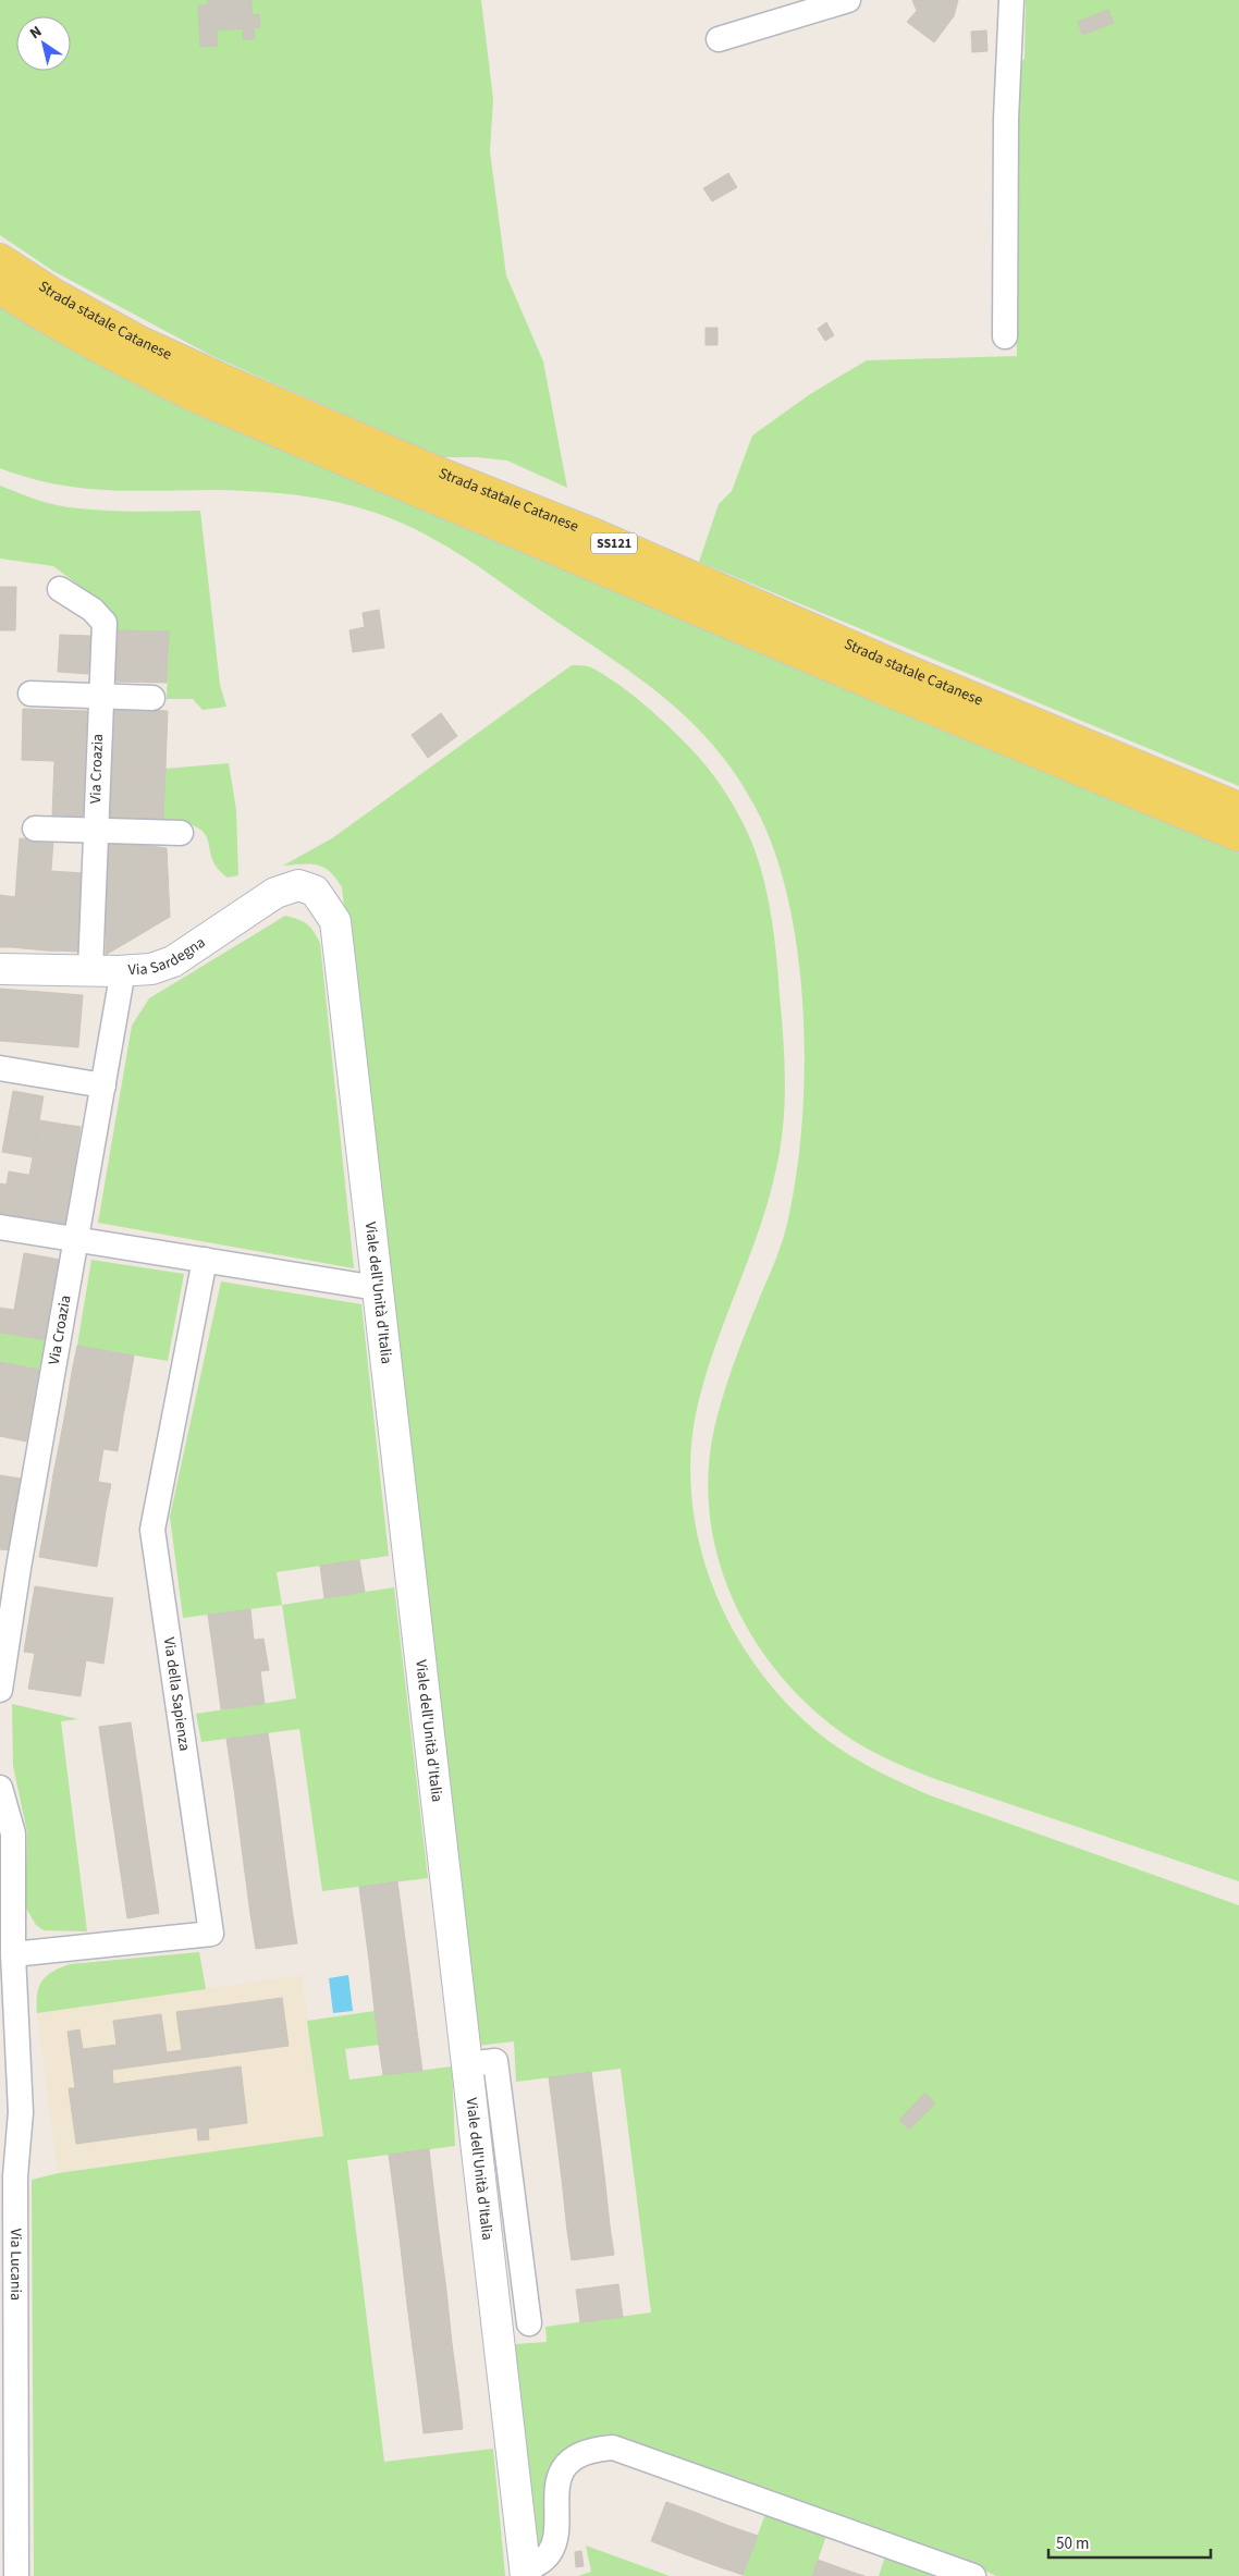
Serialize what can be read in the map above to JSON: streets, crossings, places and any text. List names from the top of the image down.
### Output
{
  "streets": {
    "main road": ["Strada statale Catanese", "SS121"],
    "street": [
      "Via Croazia",
      "Via Sardegna",
      "Viale dell'Unità d'Italia",
      "Via della Sapienza",
      "Via Lucania"
    ]
  },
  "crossings": [
    ["Via Croazia", "Via Sardegna"],
    ["Via Sardegna", "Viale dell'Unità d'Italia"],
    ["Via della Sapienza", "Via Lucania"]
  ],
  "scale_bar": "50 m",
  "north": "top left"
}
